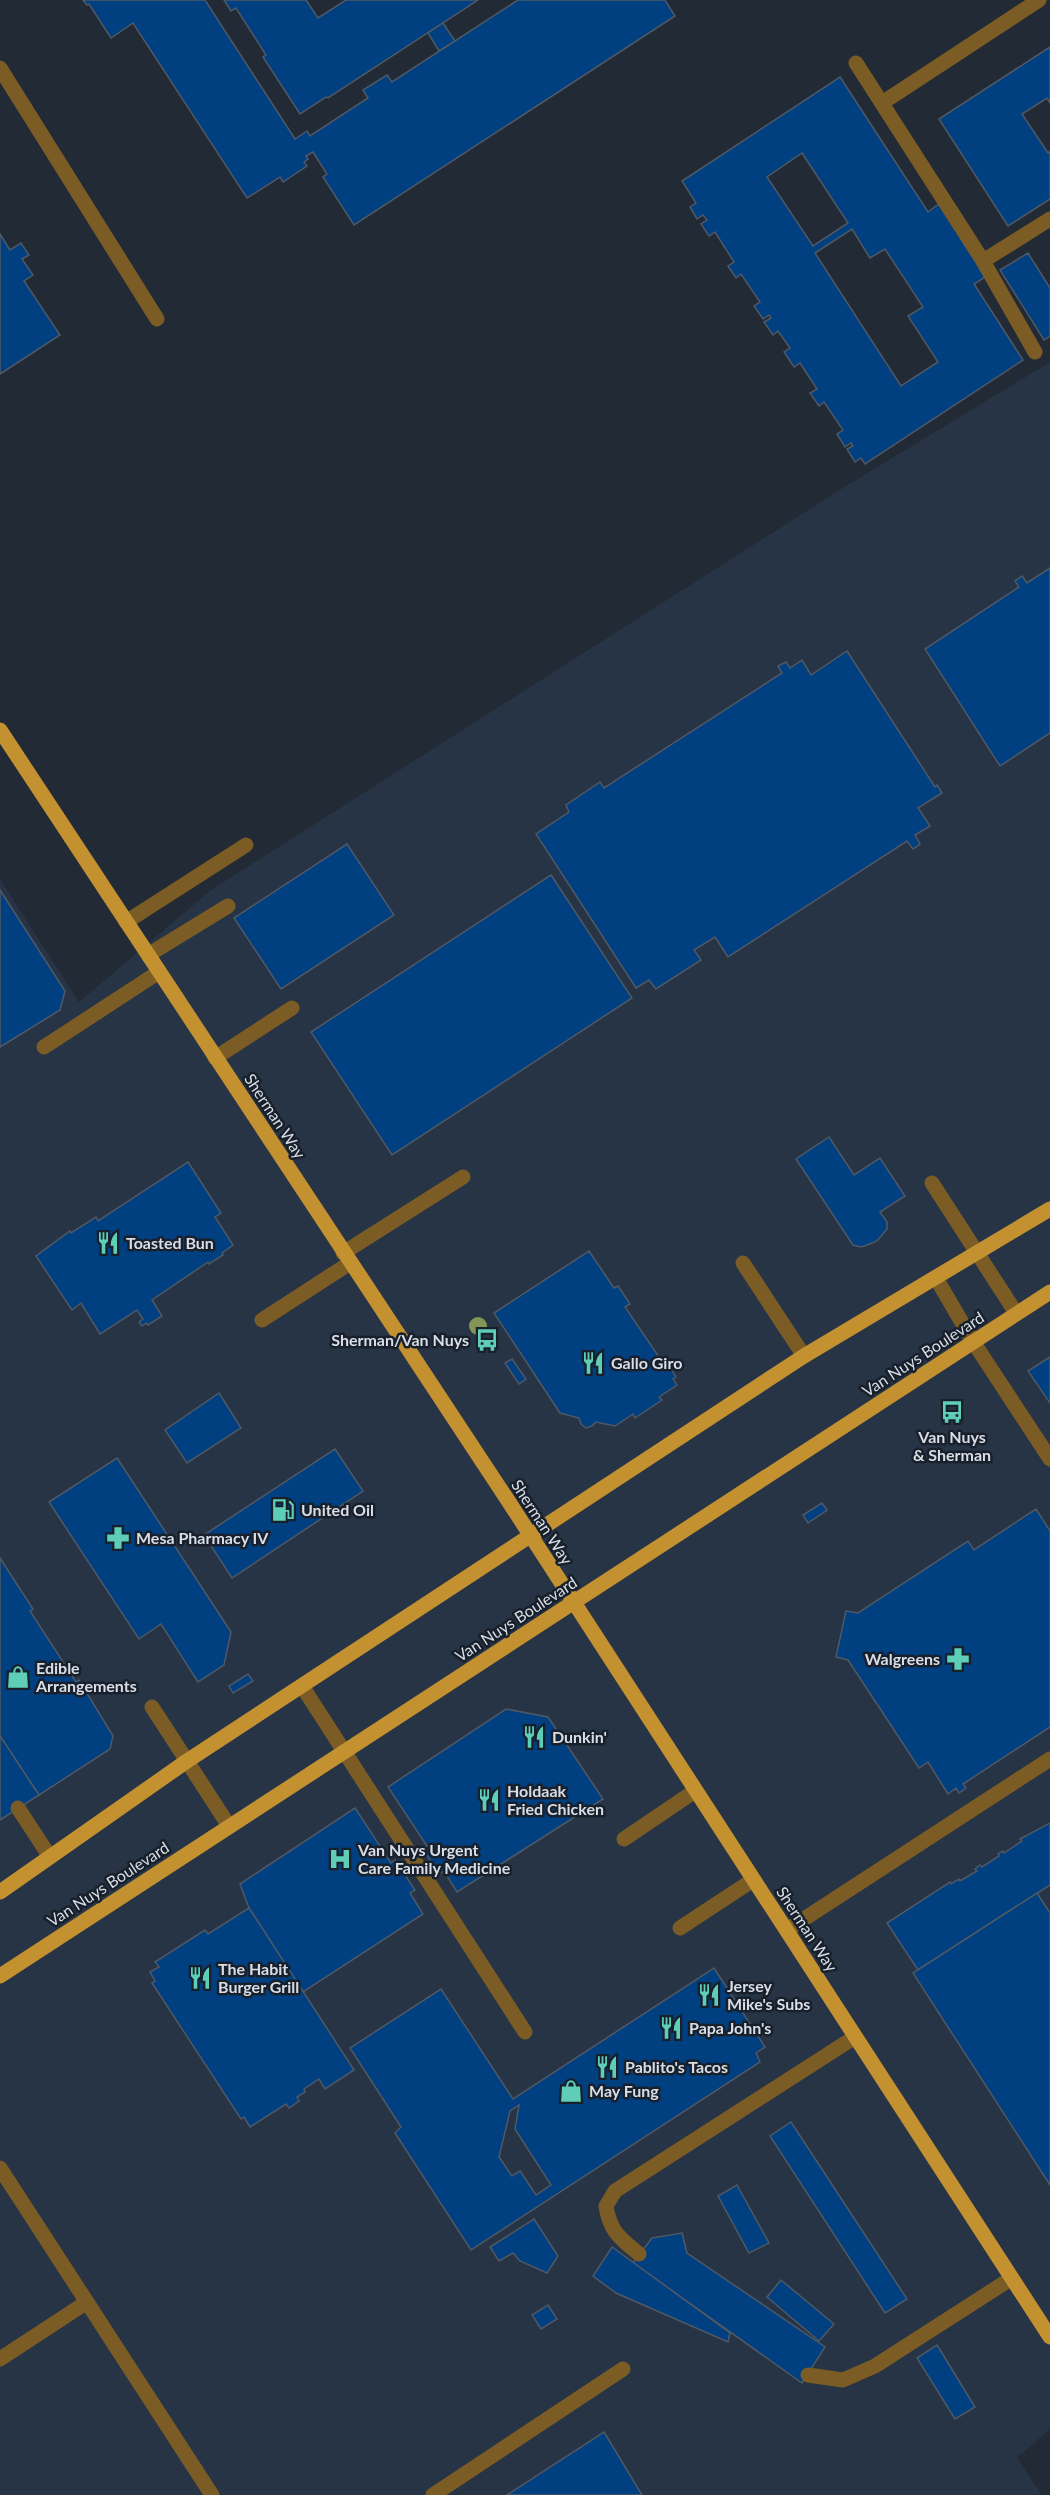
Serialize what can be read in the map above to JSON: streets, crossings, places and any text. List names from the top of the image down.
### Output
{
  "streets": {
    "main road": ["Sherman Way", "Van Nuys Boulevard"]
  },
  "crossings": [
    ["Sherman Way", "Van Nuys Boulevard"]
  ],
  "places": {
    "restaurant": [
      "Toasted Bun",
      "Gallo Giro",
      "Dunkin'",
      "Holdaak Fried Chicken",
      "The Habit Burger Grill",
      "Jersey Mike's Subs",
      "Papa John's",
      "Pablito's Tacos"
    ],
    "bus stop": ["Sherman/Van Nuys", "Van Nuys & Sherman"],
    "fuel station": ["United Oil"],
    "pharmacy": ["Mesa Pharmacy IV", "Walgreens"],
    "shop": ["Edible Arrangements", "May Fung"],
    "hospital": ["Van Nuys Urgent Care Family Medicine"]
  }
}
